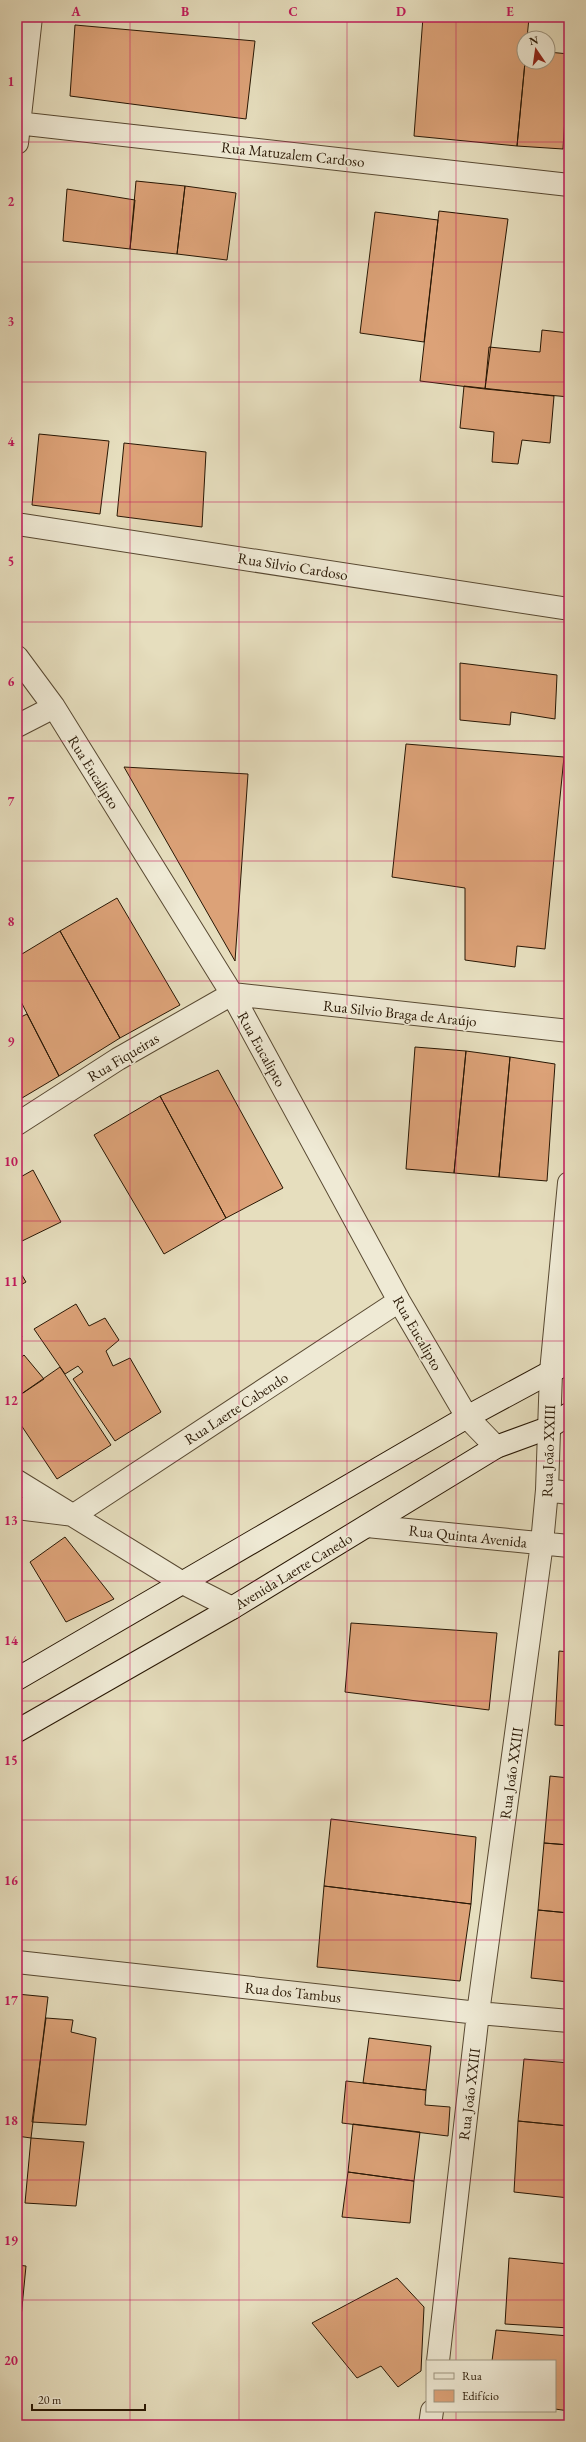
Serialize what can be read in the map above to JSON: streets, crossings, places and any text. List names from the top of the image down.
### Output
{
  "streets": {
    "street": [
      "Rua Matuzalem Cardoso",
      "Rua Silvio Cardoso",
      "Rua Eucalipto",
      "Rua Silvio Braga de Araújo",
      "Rua Fiqueiras",
      "Rua Laerte Cabendo",
      "Rua João XXIII",
      "Rua Quinta Avenida",
      "Avenida Laerte Canedo",
      "Rua dos Tambus"
    ]
  },
  "crossings": [
    ["Rua Eucalipto", "Rua Silvio Braga de Araújo"],
    ["Rua Eucalipto", "Rua Fiqueiras"],
    ["Rua Eucalipto", "Rua Laerte Cabendo"],
    ["Rua Eucalipto", "Avenida Laerte Canedo"],
    ["Rua Silvio Braga de Araújo", "Rua Fiqueiras"],
    ["Rua João XXIII", "Rua Quinta Avenida"],
    ["Rua João XXIII", "Avenida Laerte Canedo"],
    ["Rua João XXIII", "Rua dos Tambus"],
    ["Rua Quinta Avenida", "Avenida Laerte Canedo"]
  ],
  "legend": ["Rua", "Edifício"],
  "scale_bar": "20 m",
  "north": "top",
  "grid": {
    "columns": [
      "A",
      "B",
      "C",
      "D",
      "E"
    ],
    "rows": [
      "1",
      "2",
      "3",
      "4",
      "5",
      "6",
      "7",
      "8",
      "9",
      "10",
      "11",
      "12",
      "13",
      "14",
      "15",
      "16",
      "17",
      "18",
      "19",
      "20"
    ]
  }
}
